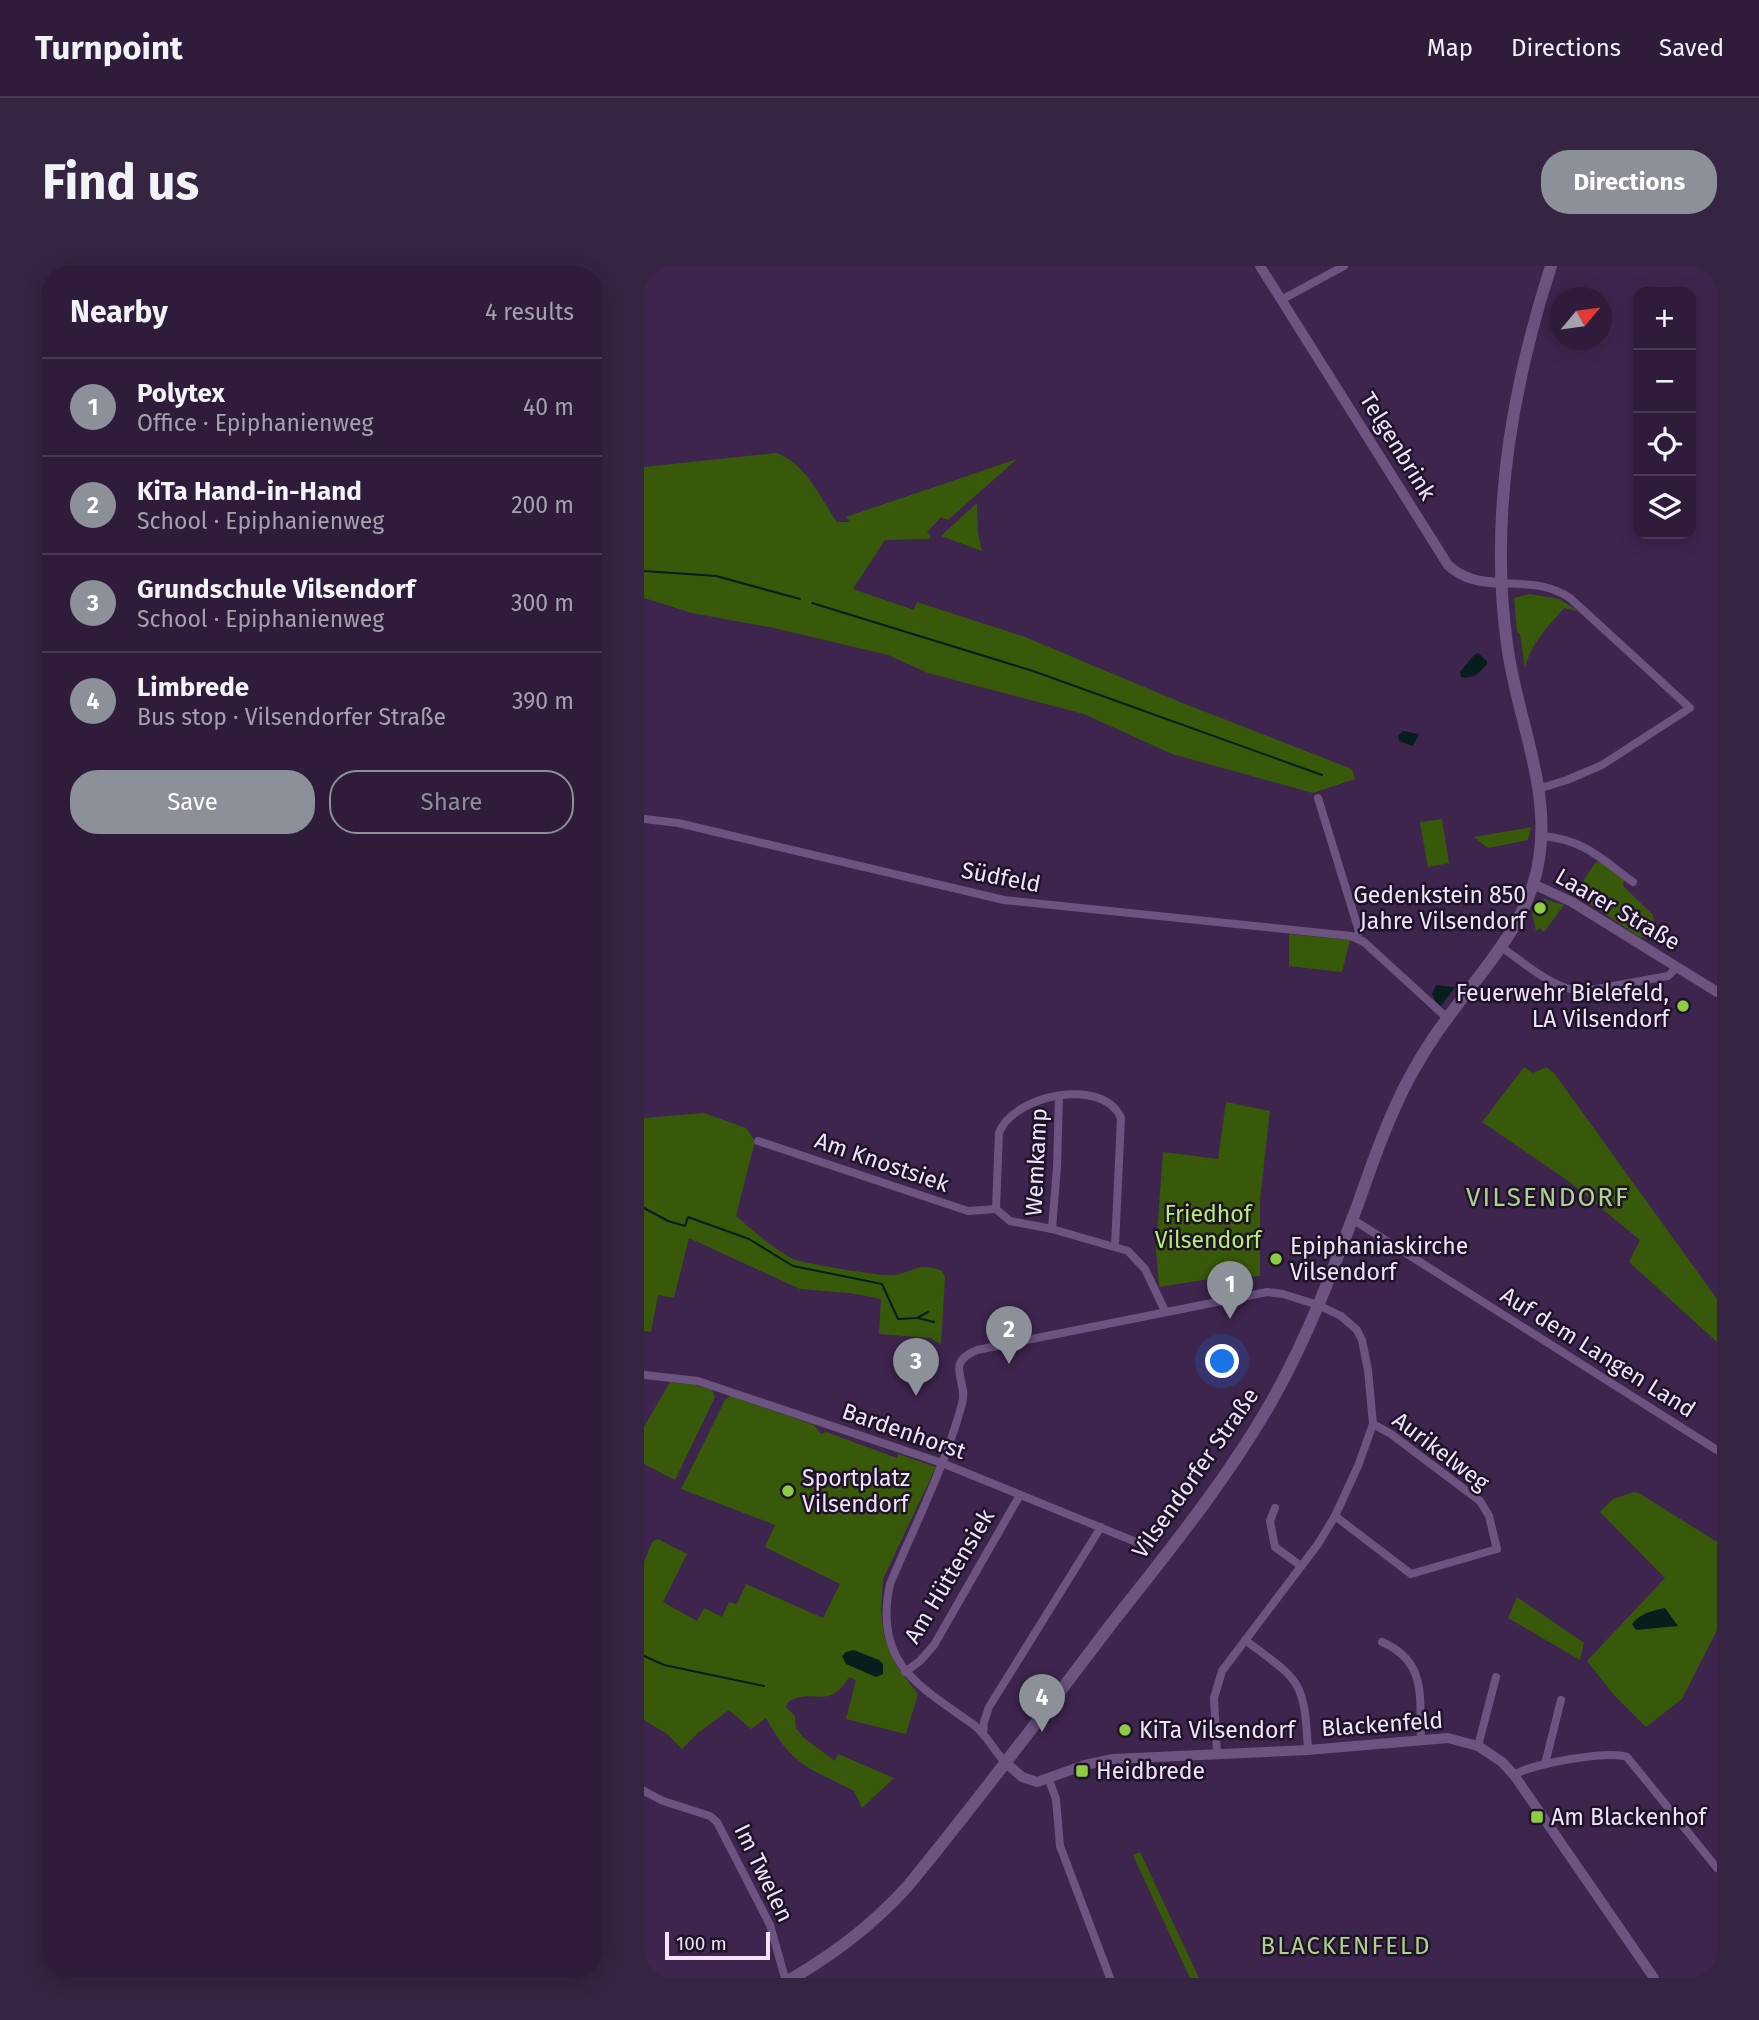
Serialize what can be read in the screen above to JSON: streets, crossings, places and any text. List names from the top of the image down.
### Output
{
  "streets": {
    "main road": ["Vilsendorfer Straße"],
    "street": [
      "Telgenbrink",
      "Südfeld",
      "Laarer Straße",
      "Am Knostsiek",
      "Wemkamp",
      "Auf dem Langen Land",
      "Bardenhorst",
      "Aurikelweg",
      "Am Hüttensiek",
      "Blackenfeld",
      "Im Twelen"
    ]
  },
  "crossings": [
    ["Telgenbrink", "Vilsendorfer Straße"],
    ["Laarer Straße", "Vilsendorfer Straße"],
    ["Am Knostsiek", "Wemkamp"],
    ["Auf dem Langen Land", "Vilsendorfer Straße"],
    ["Bardenhorst", "Am Hüttensiek"]
  ],
  "districts": ["VILSENDORF", "BLACKENFELD"],
  "parks": ["Friedhof Vilsendorf"],
  "places": {
    "other": [
      "Gedenkstein 850 Jahre Vilsendorf",
      "Feuerwehr Bielefeld, LA Vilsendorf",
      "Epiphaniaskirche Vilsendorf",
      "Sportplatz Vilsendorf",
      "KiTa Vilsendorf"
    ],
    "transit": ["Heidbrede", "Am Blackenhof"]
  },
  "scale_bar": "100 m",
  "north": "top right",
  "page": {
    "header": "Turnpoint",
    "nav": ["Map", "Directions", "Saved"],
    "buttons": [
      "Directions",
      ["Save", "Share"]
    ],
    "title": "Find us",
    "heading": ["Nearby", "4 results"],
    "map_buttons": ["+", "−"],
    "list": [
      {
        "mark": "1",
        "name": "Polytex",
        "note": "Office · Epiphanienweg",
        "value": "40 m"
      },
      {
        "mark": "2",
        "name": "KiTa Hand-in-Hand",
        "note": "School · Epiphanienweg",
        "value": "200 m"
      },
      {
        "mark": "3",
        "name": "Grundschule Vilsendorf",
        "note": "School · Epiphanienweg",
        "value": "300 m"
      },
      {
        "mark": "4",
        "name": "Limbrede",
        "note": "Bus stop · Vilsendorfer Straße",
        "value": "390 m"
      }
    ],
    "pins": [
      "1",
      "2",
      "3",
      "4"
    ],
    "scale": "100 m"
  }
}
